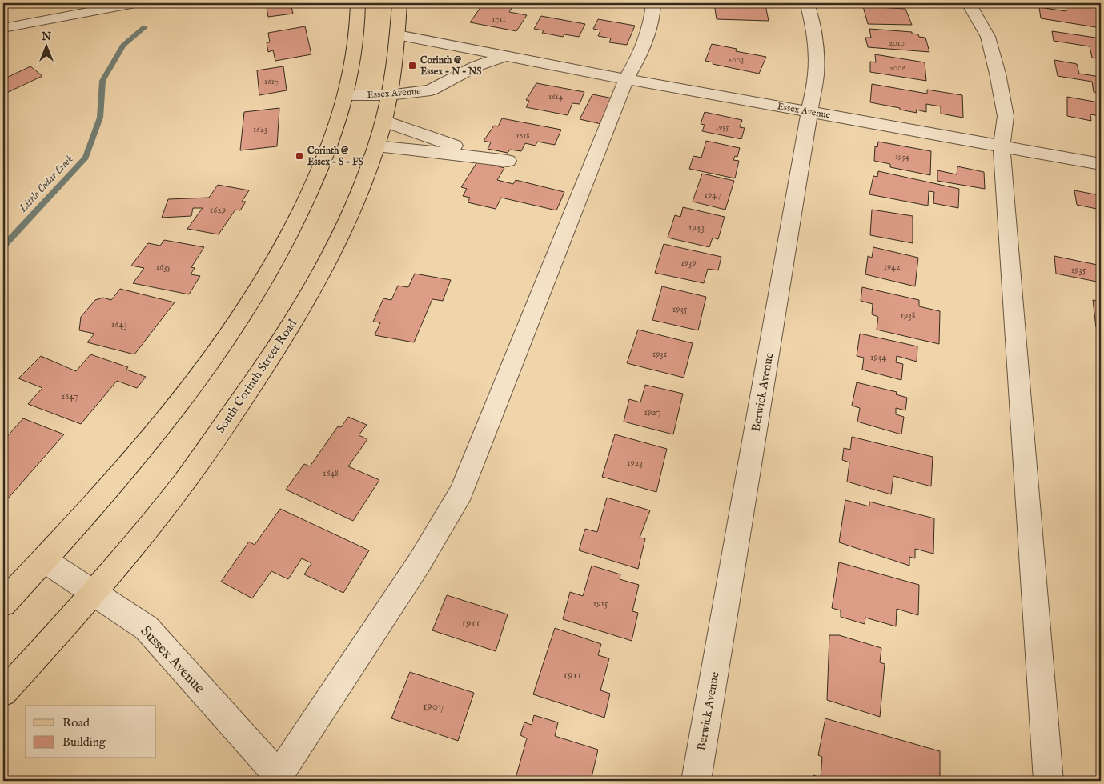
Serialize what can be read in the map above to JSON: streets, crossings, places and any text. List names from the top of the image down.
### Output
{
  "streets": {
    "main road": ["South Corinth Street Road"],
    "street": ["Essex Avenue", "Berwick Avenue", "Sussex Avenue"]
  },
  "crossings": [
    ["Essex Avenue", "South Corinth Street Road"],
    ["Essex Avenue", "Berwick Avenue"],
    ["South Corinth Street Road", "Sussex Avenue"]
  ],
  "water": ["Little Cedar Creek"],
  "places": {
    "transit": ["Corinth @ Essex - N - NS", "Corinth @ Essex - S - FS"]
  },
  "house_numbers": [
    "1711",
    "2010",
    "2003",
    "2006",
    "1617",
    "1614",
    "1955",
    "1623",
    "1618",
    "1954",
    "1947",
    "1629",
    "1943",
    "1939",
    "1635",
    "1942",
    "1935",
    "1935",
    "1938",
    "1643",
    "1931",
    "1934",
    "1647",
    "1927",
    "1923",
    "1648",
    "1915",
    "1911",
    "1911",
    "1907"
  ],
  "legend": ["Road", "Building"],
  "north": "top"
}
